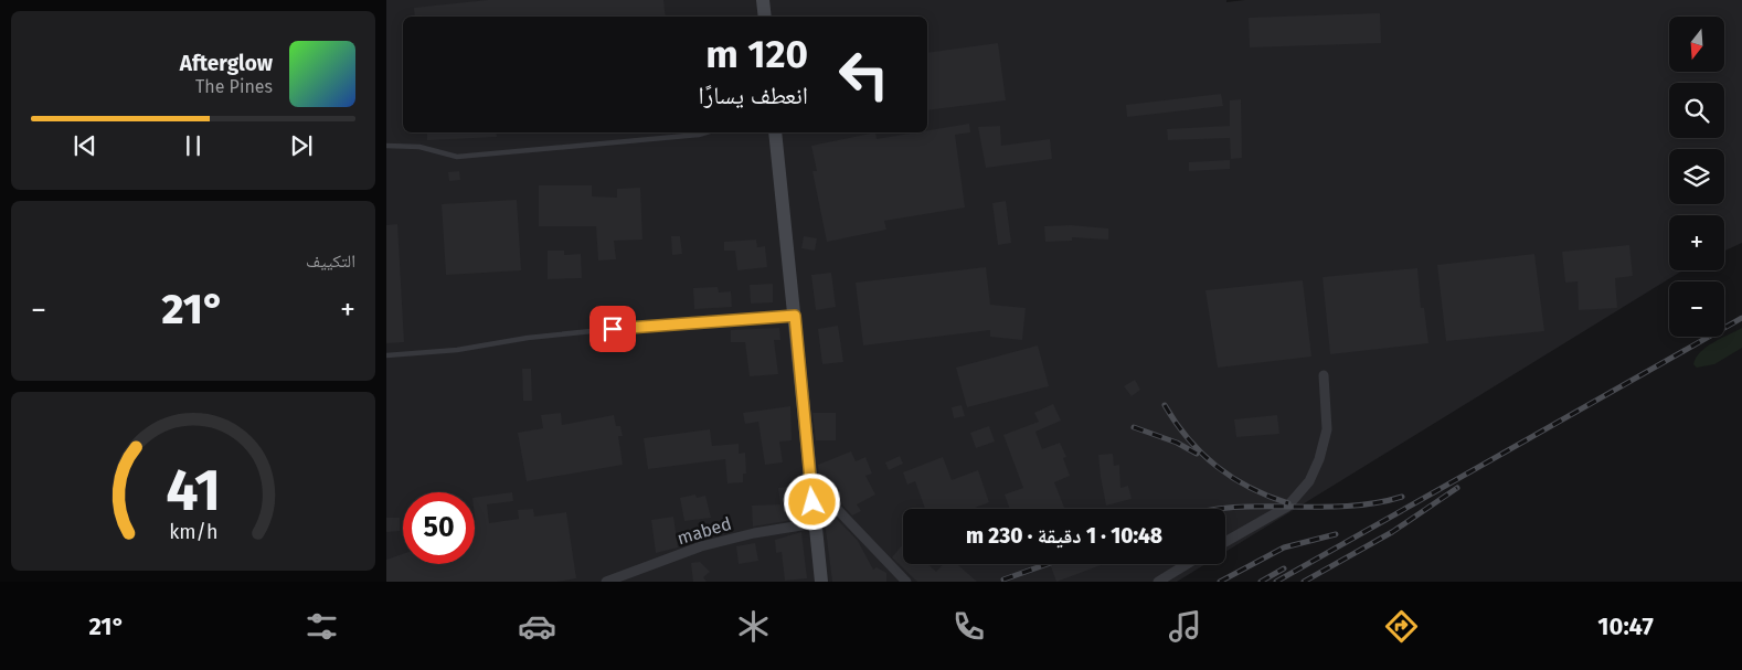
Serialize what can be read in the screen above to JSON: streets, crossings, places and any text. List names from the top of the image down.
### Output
{
  "streets": {
    "street": ["mabed"]
  },
  "north": "bottom",
  "page": {
    "map_buttons": ["+", "−"],
    "turn": ["120 m", "انعطف يسارًا"],
    "song": ["Afterglow", "The Pines"],
    "tile": "التكييف",
    "heat": ["−", "21°", "+"],
    "limit": "50",
    "trip": "10:48 · 1 دقيقة · 230 m",
    "tabs": ["10:47", "21°"],
    "gauge": ["41", "km/h"]
  }
}
